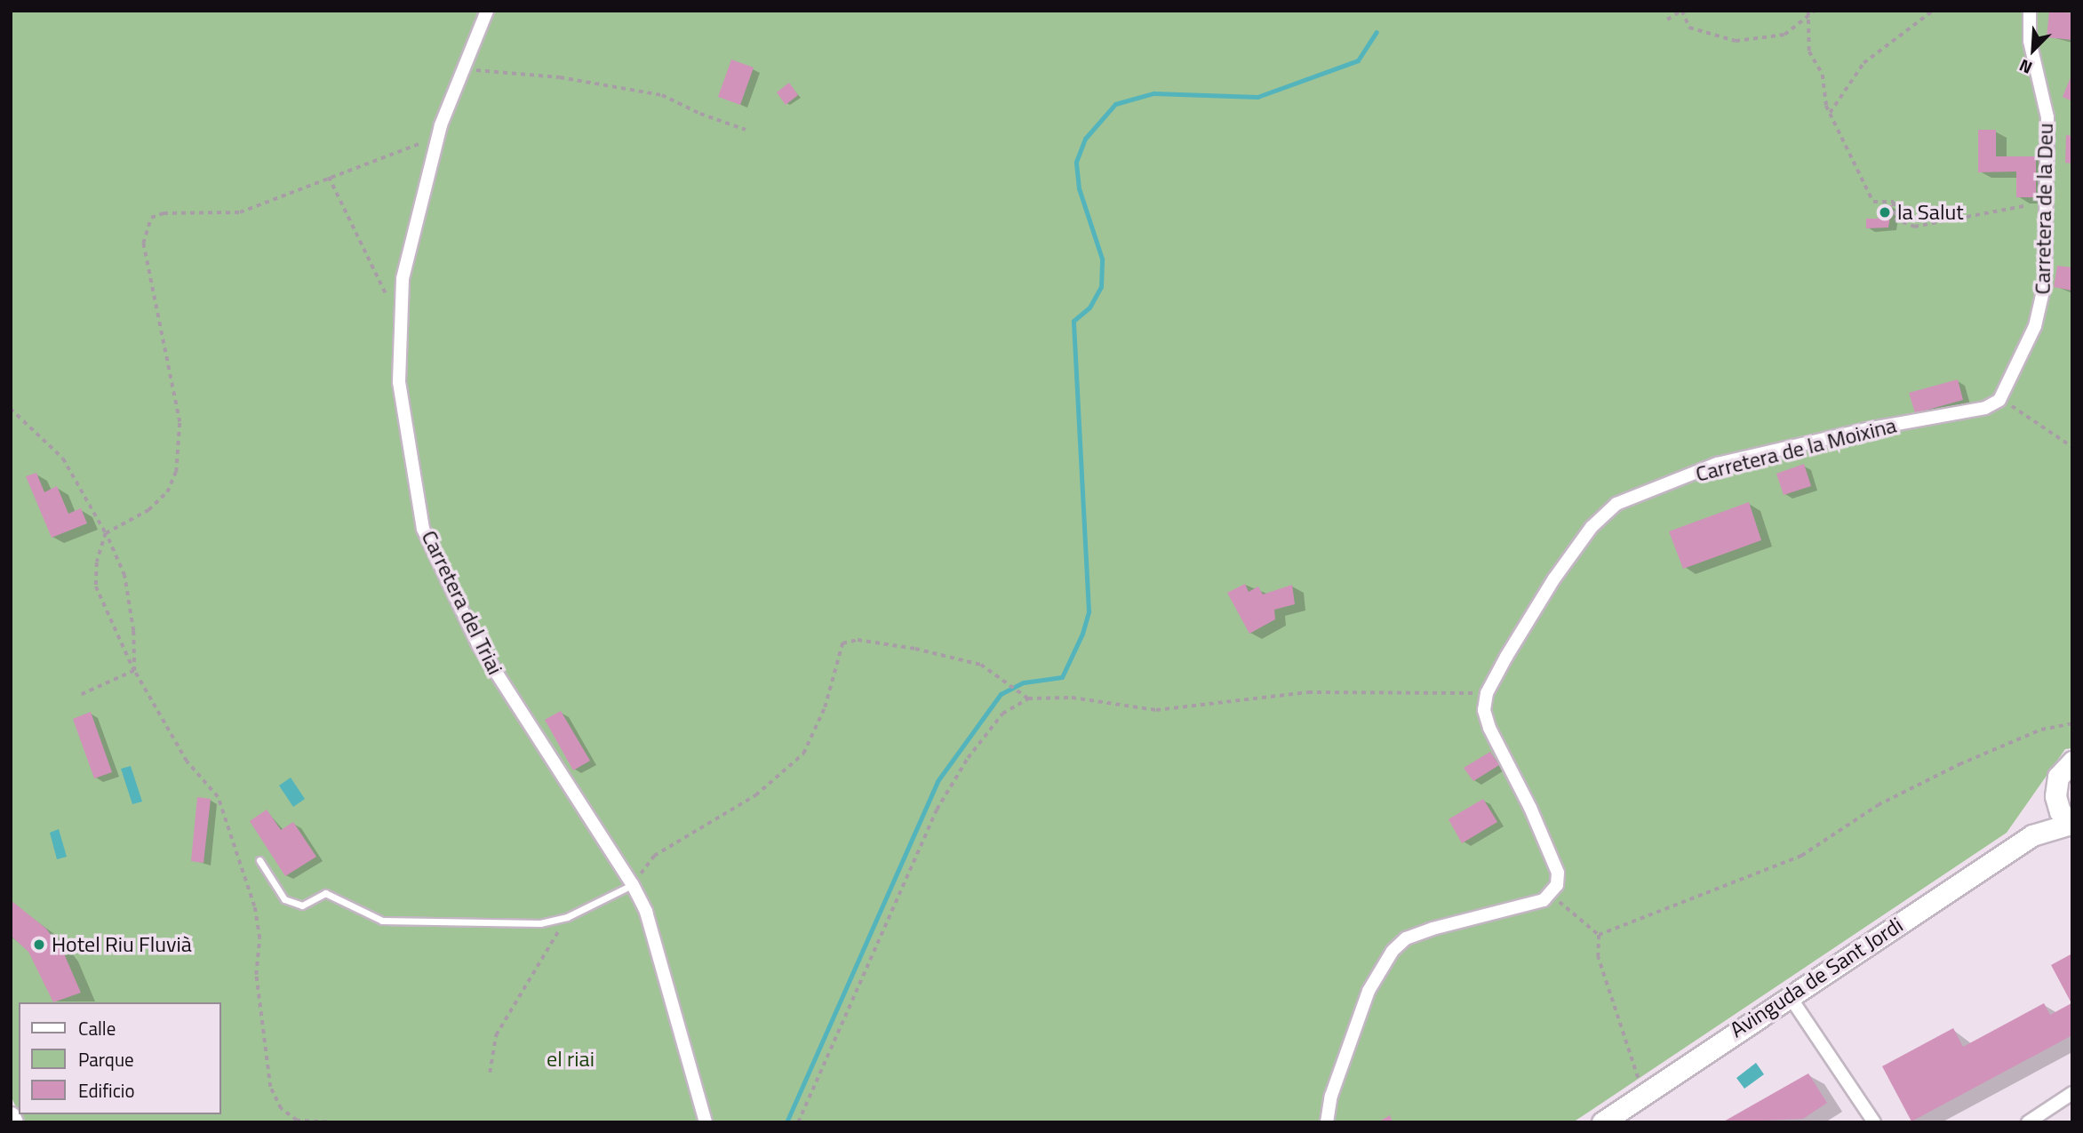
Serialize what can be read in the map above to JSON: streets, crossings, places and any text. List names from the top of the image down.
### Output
{
  "streets": {
    "main road": ["Avinguda de Sant Jordi"],
    "street": ["Carretera de la Deu", "Carretera de la Moixina", "Carretera del Triai"]
  },
  "crossings": [
    ["Carretera de la Deu", "Carretera de la Moixina"]
  ],
  "parks": ["el riai"],
  "places": ["la Salut", "Hotel Riu Fluvià"],
  "legend": ["Calle", "Parque", "Edificio"],
  "north": "bottom left"
}
